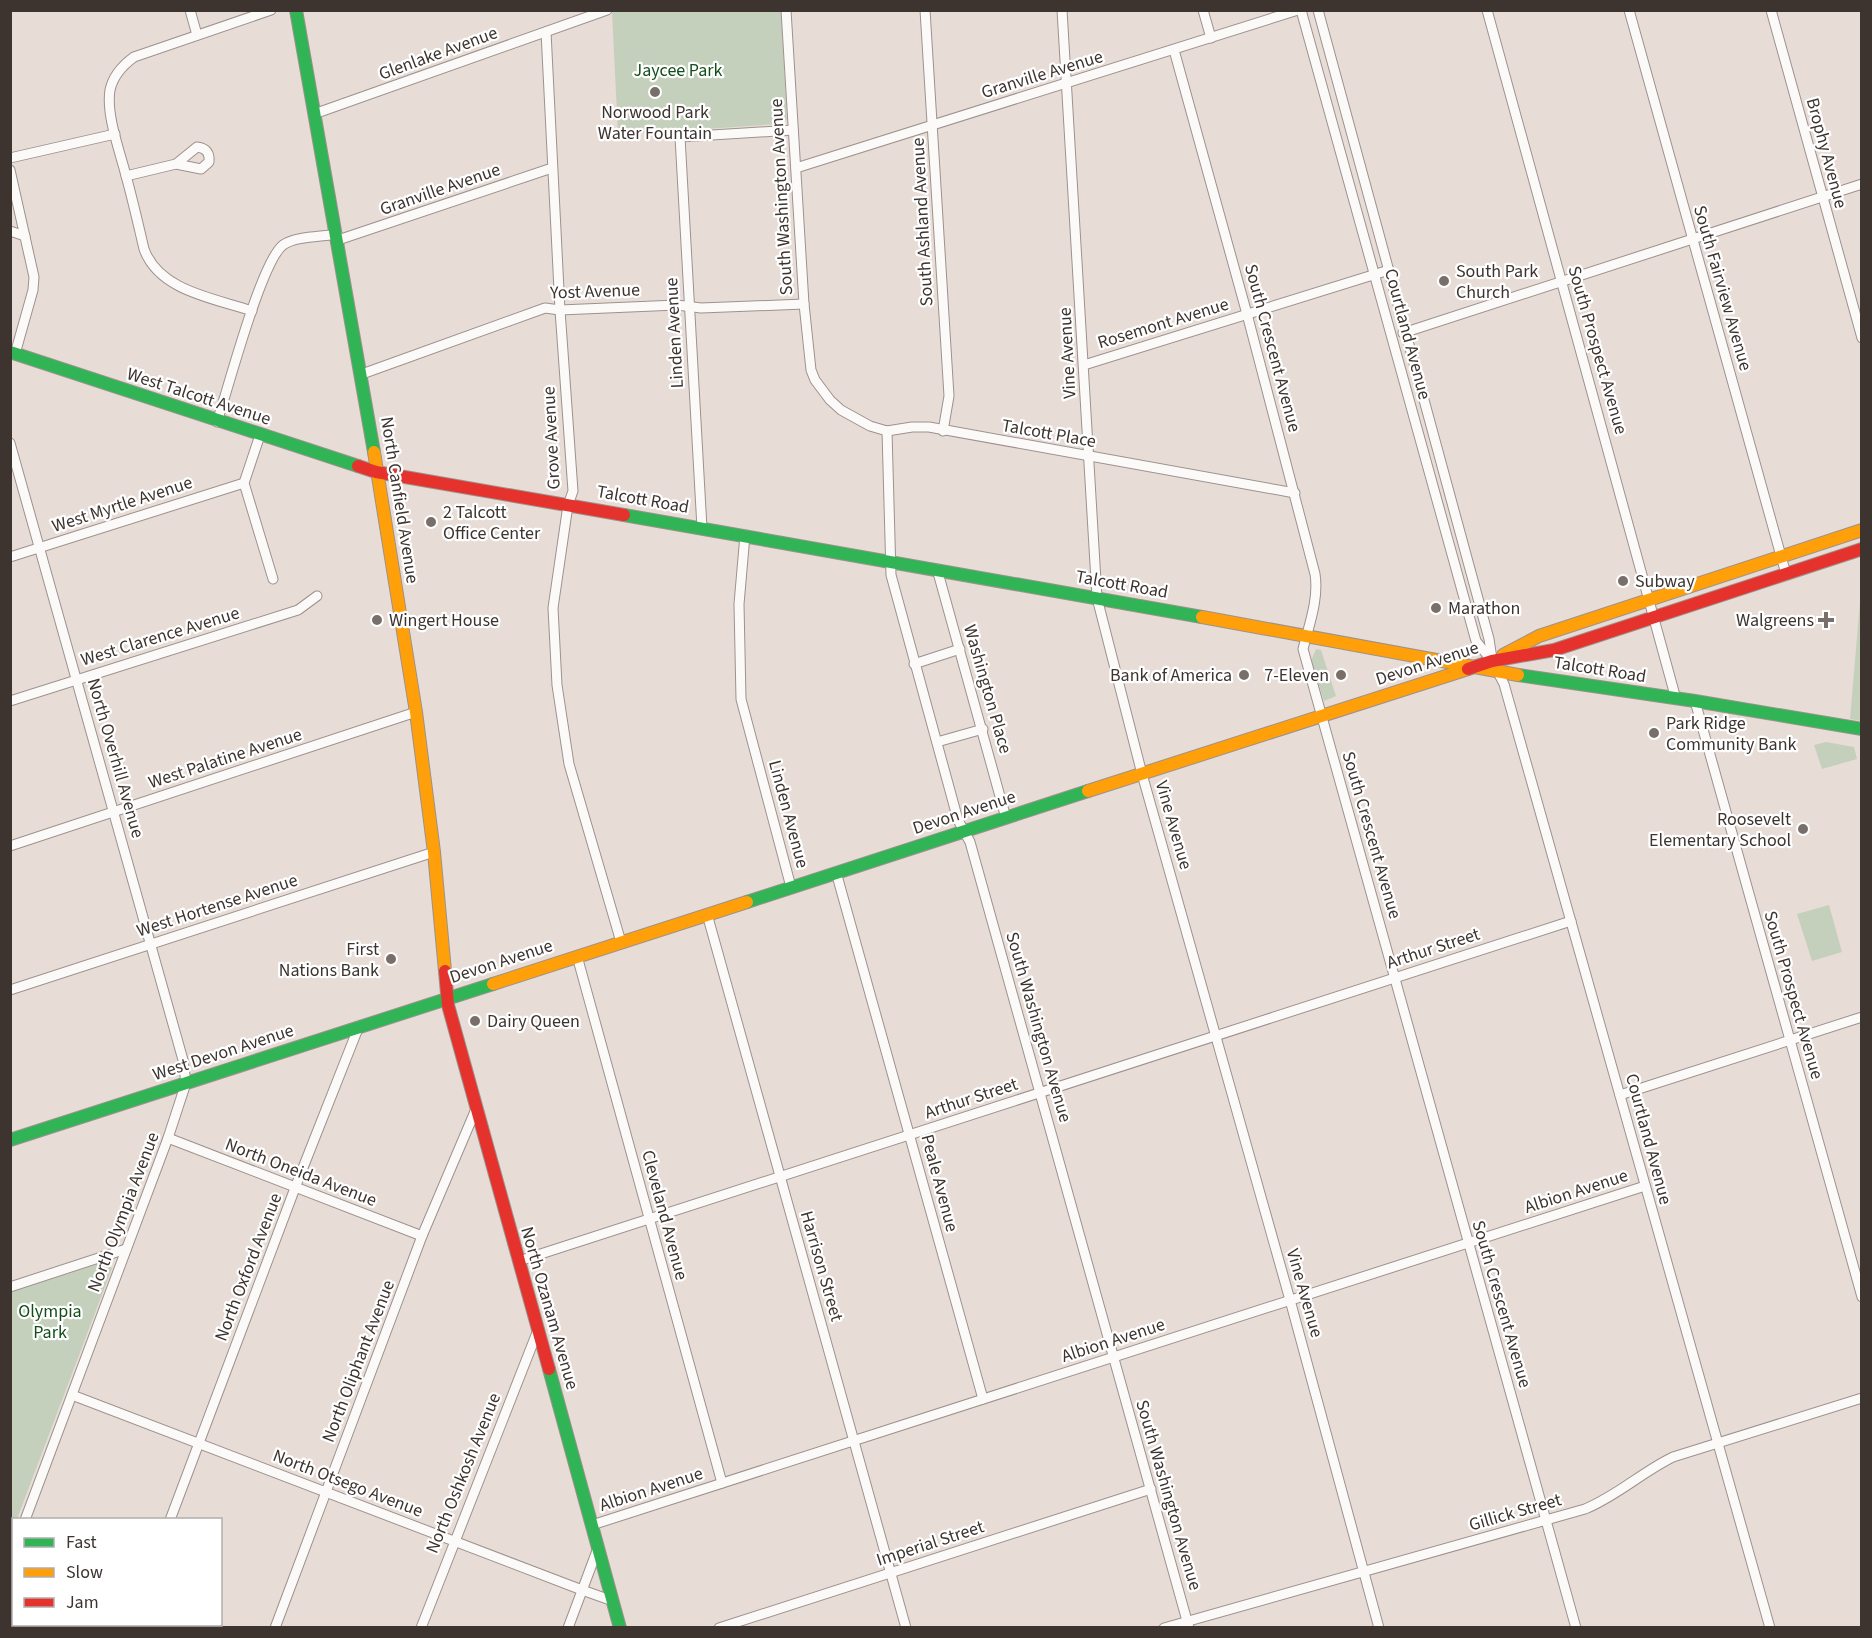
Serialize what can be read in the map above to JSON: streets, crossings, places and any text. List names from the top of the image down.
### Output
{
  "streets": {
    "street": [
      "Glenlake Avenue",
      "Granville Avenue",
      "Brophy Avenue",
      "South Washington Avenue",
      "South Ashland Avenue",
      "South Fairview Avenue",
      "Yost Avenue",
      "Rosemont Avenue",
      "Linden Avenue",
      "Courtland Avenue",
      "South Crescent Avenue",
      "South Prospect Avenue",
      "Vine Avenue",
      "West Talcott Avenue",
      "Talcott Place",
      "Grove Avenue",
      "Talcott Road",
      "North Canfield Avenue",
      "West Myrtle Avenue",
      "West Clarence Avenue",
      "Devon Avenue",
      "Washington Place",
      "North Overhill Avenue",
      "West Palatine Avenue",
      "West Hortense Avenue",
      "Arthur Street",
      "West Devon Avenue",
      "North Oneida Avenue",
      "Peale Avenue",
      "Albion Avenue",
      "North Olympia Avenue",
      "Cleveland Avenue",
      "Harrison Street",
      "North Oxford Avenue",
      "North Ozanam Avenue",
      "North Oliphant Avenue",
      "North Oshkosh Avenue",
      "North Otsego Avenue",
      "Gillick Street",
      "Imperial Street"
    ]
  },
  "crossings": [
    ["Glenlake Avenue", "Grove Avenue"],
    ["Glenlake Avenue", "North Canfield Avenue"],
    ["Granville Avenue", "South Washington Avenue"],
    ["Granville Avenue", "South Ashland Avenue"],
    ["Granville Avenue", "Courtland Avenue"],
    ["Granville Avenue", "South Crescent Avenue"],
    ["Granville Avenue", "Vine Avenue"],
    ["Granville Avenue", "Grove Avenue"],
    ["Granville Avenue", "North Canfield Avenue"],
    ["South Washington Avenue", "Yost Avenue"],
    ["South Washington Avenue", "Linden Avenue"],
    ["South Washington Avenue", "Talcott Place"],
    ["South Washington Avenue", "Talcott Road"],
    ["South Washington Avenue", "Devon Avenue"],
    ["South Washington Avenue", "Arthur Street"],
    ["South Washington Avenue", "Albion Avenue"],
    ["South Washington Avenue", "Gillick Street"],
    ["South Washington Avenue", "Imperial Street"],
    ["South Ashland Avenue", "Talcott Place"],
    ["South Fairview Avenue", "Devon Avenue"],
    ["Yost Avenue", "Linden Avenue"],
    ["Yost Avenue", "Grove Avenue"],
    ["Yost Avenue", "North Canfield Avenue"],
    ["Rosemont Avenue", "Courtland Avenue"],
    ["Rosemont Avenue", "South Crescent Avenue"],
    ["Rosemont Avenue", "Vine Avenue"],
    ["Linden Avenue", "Talcott Road"],
    ["Linden Avenue", "Devon Avenue"],
    ["Courtland Avenue", "Talcott Road"],
    ["Courtland Avenue", "Devon Avenue"],
    ["Courtland Avenue", "Arthur Street"],
    ["Courtland Avenue", "Albion Avenue"],
    ["Courtland Avenue", "Gillick Street"],
    ["South Crescent Avenue", "Talcott Place"],
    ["South Crescent Avenue", "Talcott Road"],
    ["South Crescent Avenue", "Devon Avenue"],
    ["South Crescent Avenue", "Arthur Street"],
    ["South Crescent Avenue", "Albion Avenue"],
    ["South Crescent Avenue", "Gillick Street"],
    ["South Prospect Avenue", "Talcott Road"],
    ["South Prospect Avenue", "Devon Avenue"],
    ["Vine Avenue", "Talcott Place"],
    ["Vine Avenue", "Talcott Road"],
    ["Vine Avenue", "Devon Avenue"],
    ["Vine Avenue", "Arthur Street"],
    ["Vine Avenue", "Albion Avenue"],
    ["Vine Avenue", "Gillick Street"],
    ["West Talcott Avenue", "Talcott Road"],
    ["West Talcott Avenue", "North Canfield Avenue"],
    ["Grove Avenue", "Talcott Road"],
    ["Grove Avenue", "Devon Avenue"],
    ["Talcott Road", "North Canfield Avenue"],
    ["Talcott Road", "Devon Avenue"],
    ["Talcott Road", "Washington Place"],
    ["North Canfield Avenue", "Devon Avenue"],
    ["North Canfield Avenue", "West Palatine Avenue"],
    ["North Canfield Avenue", "West Hortense Avenue"],
    ["North Canfield Avenue", "West Devon Avenue"],
    ["North Canfield Avenue", "North Ozanam Avenue"],
    ["West Myrtle Avenue", "North Overhill Avenue"],
    ["West Clarence Avenue", "North Overhill Avenue"],
    ["Devon Avenue", "Washington Place"],
    ["Devon Avenue", "West Devon Avenue"],
    ["Devon Avenue", "Peale Avenue"],
    ["Devon Avenue", "Cleveland Avenue"],
    ["Devon Avenue", "Harrison Street"],
    ["Devon Avenue", "North Ozanam Avenue"],
    ["North Overhill Avenue", "West Palatine Avenue"],
    ["North Overhill Avenue", "West Hortense Avenue"],
    ["North Overhill Avenue", "West Devon Avenue"],
    ["North Overhill Avenue", "North Olympia Avenue"],
    ["Arthur Street", "Peale Avenue"],
    ["Arthur Street", "Cleveland Avenue"],
    ["Arthur Street", "Harrison Street"],
    ["Arthur Street", "North Ozanam Avenue"],
    ["West Devon Avenue", "North Olympia Avenue"],
    ["West Devon Avenue", "North Oxford Avenue"],
    ["West Devon Avenue", "North Ozanam Avenue"],
    ["North Oneida Avenue", "North Olympia Avenue"],
    ["North Oneida Avenue", "North Oxford Avenue"],
    ["North Oneida Avenue", "North Oliphant Avenue"],
    ["Peale Avenue", "Albion Avenue"],
    ["Albion Avenue", "Cleveland Avenue"],
    ["Albion Avenue", "Harrison Street"],
    ["Albion Avenue", "North Ozanam Avenue"],
    ["North Olympia Avenue", "North Otsego Avenue"],
    ["Harrison Street", "Imperial Street"],
    ["North Oxford Avenue", "North Otsego Avenue"],
    ["North Ozanam Avenue", "North Oliphant Avenue"],
    ["North Ozanam Avenue", "North Oshkosh Avenue"],
    ["North Ozanam Avenue", "North Otsego Avenue"],
    ["North Oliphant Avenue", "North Otsego Avenue"],
    ["North Oshkosh Avenue", "North Otsego Avenue"]
  ],
  "parks": ["Jaycee Park", "Olympia Park"],
  "places": {
    "other": [
      "Norwood Park Water Fountain",
      "South Park Church",
      "2 Talcott Office Center",
      "Subway",
      "Marathon",
      "Wingert House",
      "Bank of America",
      "7-Eleven",
      "Park Ridge Community Bank",
      "Roosevelt Elementary School",
      "First Nations Bank",
      "Dairy Queen"
    ],
    "health": ["Walgreens"]
  },
  "legend": ["Fast", "Slow", "Jam"]
}
